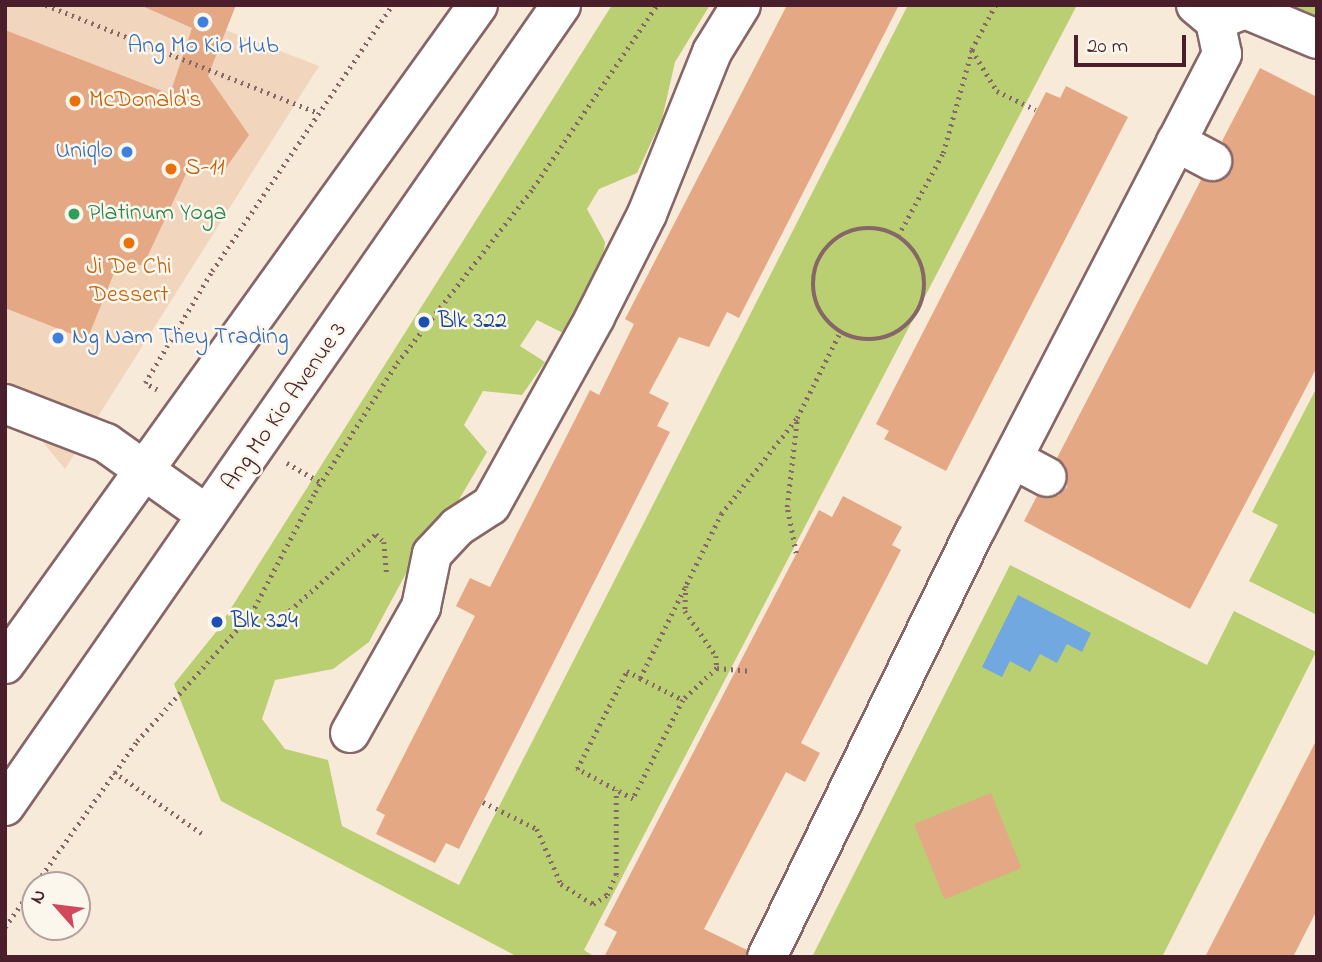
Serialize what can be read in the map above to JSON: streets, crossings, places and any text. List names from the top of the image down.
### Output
{
  "streets": {
    "main road": ["Ang Mo Kio Avenue 3"]
  },
  "places": [
    "Ang Mo Kio Hub",
    "McDonald's",
    "Uniqlo",
    "S-11",
    "Platinum Yoga",
    "Ji De Chi Dessert",
    "Blk 322",
    "Ng Nam They Trading",
    "Blk 324"
  ],
  "scale_bar": "20 m",
  "north": "top left"
}
